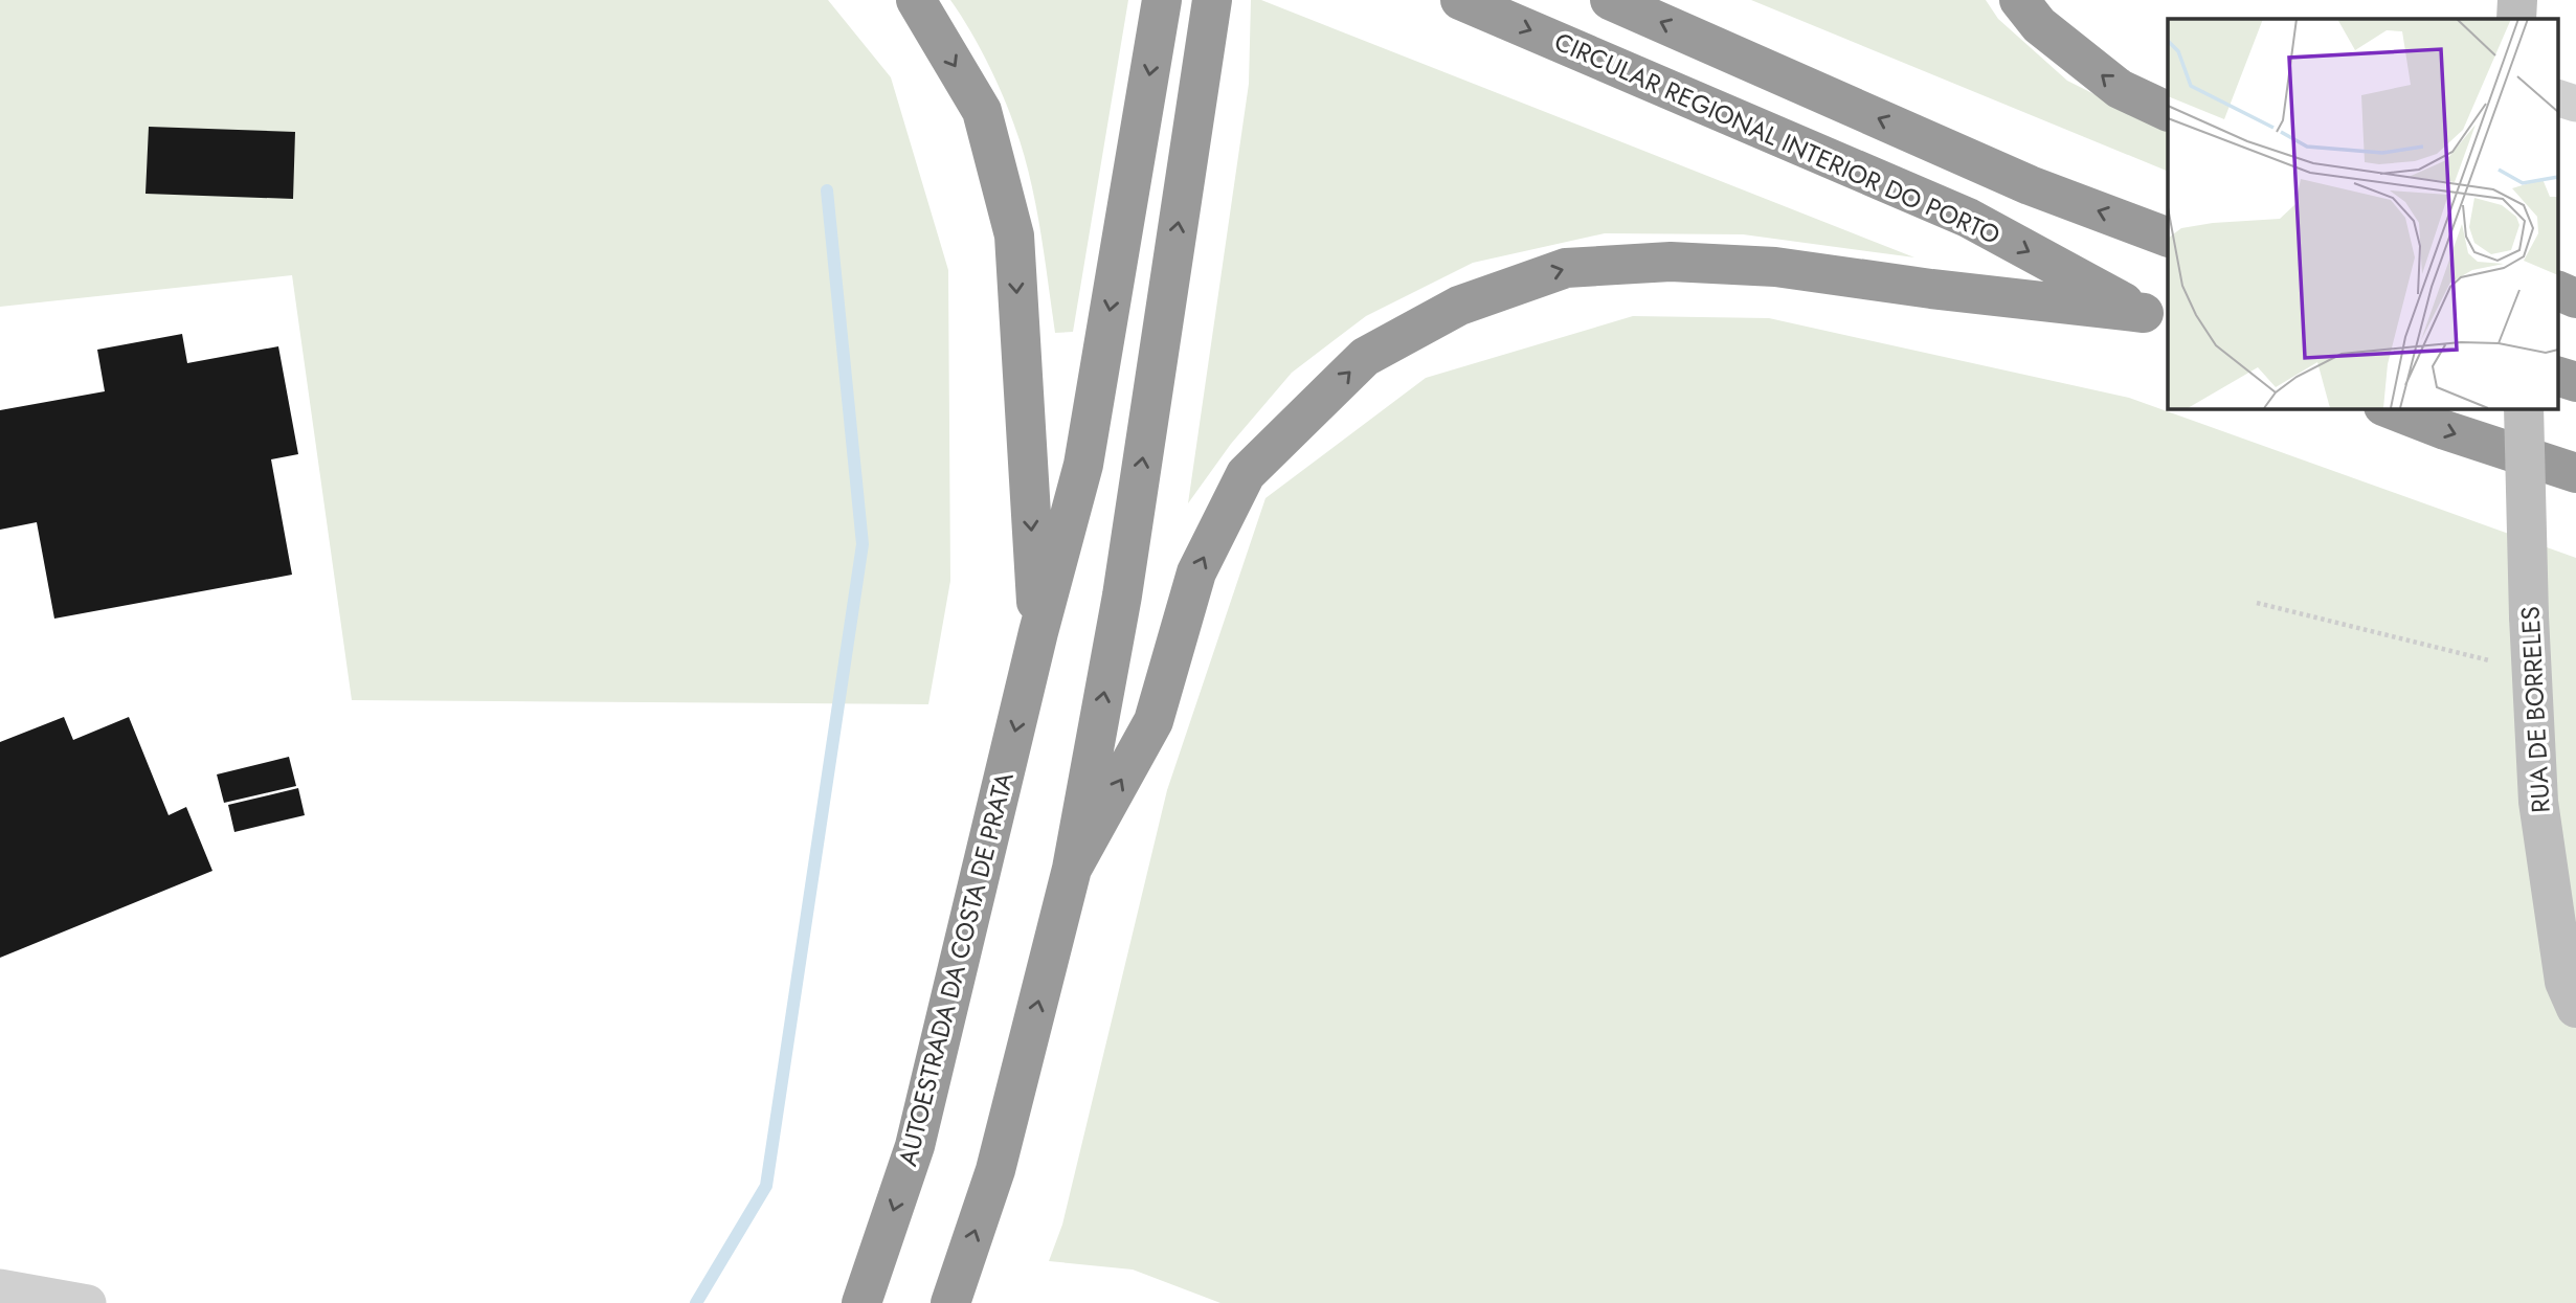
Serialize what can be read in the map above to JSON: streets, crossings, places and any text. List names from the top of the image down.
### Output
{
  "streets": {
    "highway": ["CIRCULAR REGIONAL INTERIOR DO PORTO", "AUTOESTRADA DA COSTA DE PRATA"],
    "street": ["RUA DE BORRELES"]
  }
}
